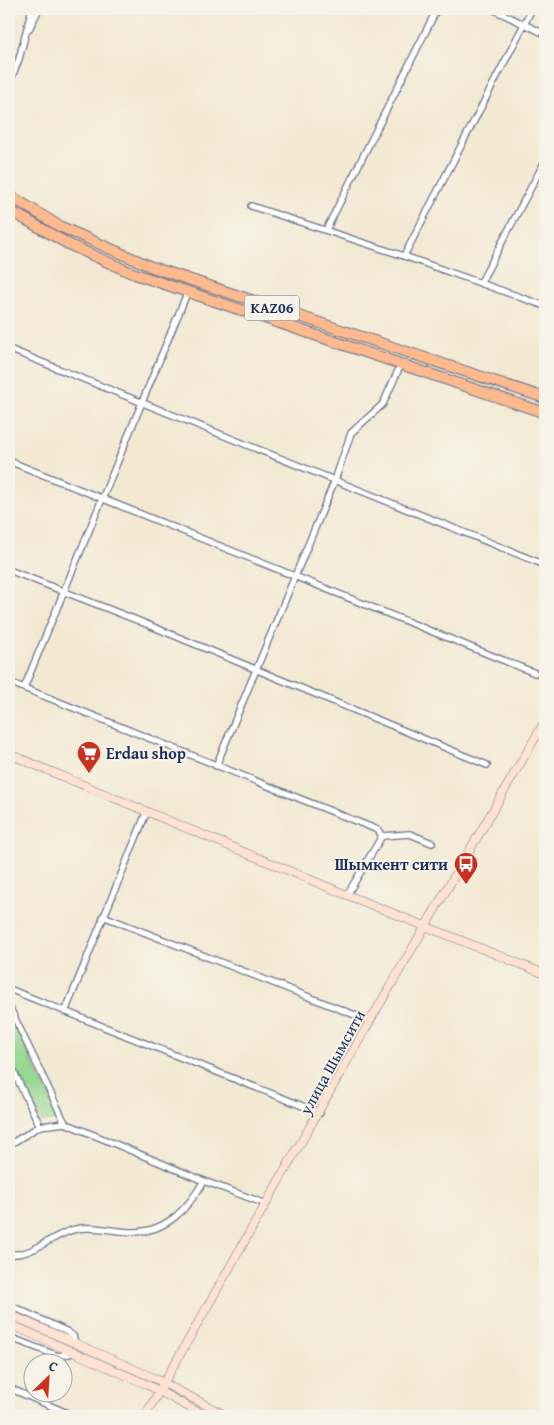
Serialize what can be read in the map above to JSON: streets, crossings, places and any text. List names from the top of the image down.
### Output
{
  "streets": {
    "highway": ["KАZ06"],
    "main road": ["улица Шымсити"]
  },
  "places": {
    "supermarket": ["Erdau shop"],
    "bus stop": ["Шымкент сити"]
  },
  "north": "top right"
}
